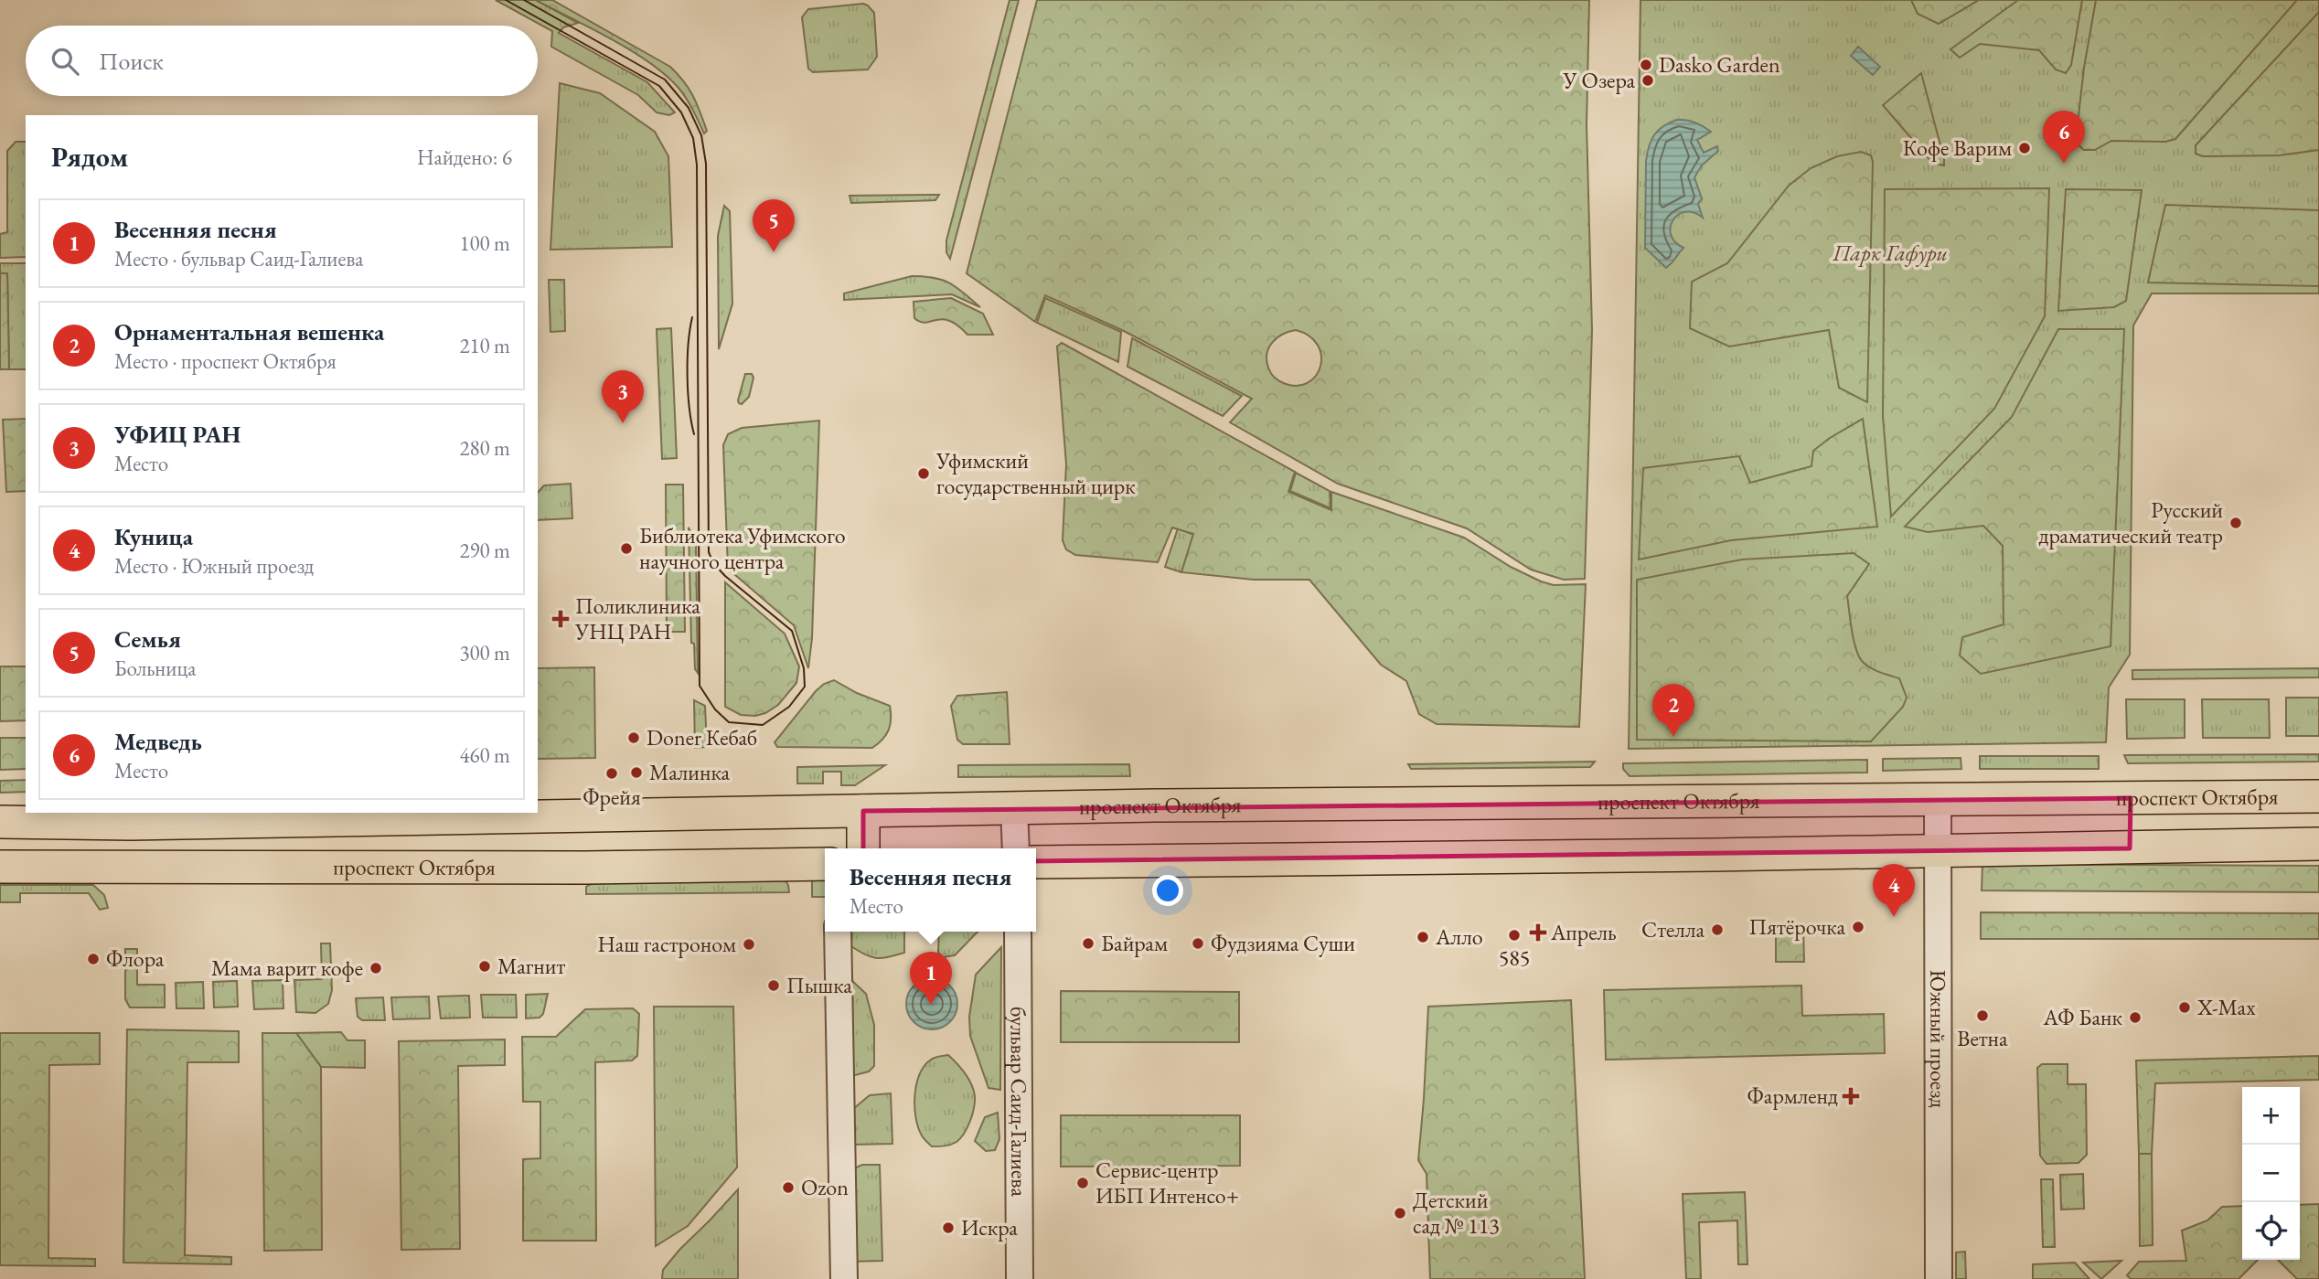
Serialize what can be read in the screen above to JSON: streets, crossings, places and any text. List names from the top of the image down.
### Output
{
  "streets": {
    "main road": ["проспект Октября"],
    "street": ["Южный проезд", "бульвар Саид-Галиева"]
  },
  "crossings": [
    ["проспект Октября", "Южный проезд"]
  ],
  "parks": ["Парк Гафури"],
  "places": {
    "other": [
      "Dasko Garden",
      "У Озера",
      "Кофе Варим",
      "Уфимский государственный цирк",
      "Русский драматический театр",
      "Библиотека Уфимского научного центра",
      "Doner Кебаб",
      "Малинка",
      "Фрейя",
      "Пятёрочка",
      "Стелла",
      "585",
      "Алло",
      "Байрам",
      "Фудзияма Суши",
      "Наш гастроном",
      "Флора",
      "Магнит",
      "Мама варит кофе",
      "Пышка",
      "X-Max",
      "Ветна",
      "АФ Банк",
      "Сервис-центр ИБП Интенсо+",
      "Ozon",
      "Детский сад № 113",
      "Искра"
    ],
    "health": ["Поликлиника УНЦ РАН", "Апрель", "Фармленд"]
  },
  "page": {
    "search": "Поиск",
    "pins": [
      "6",
      "5",
      "3",
      "2",
      "4",
      "1"
    ],
    "heading": ["Рядом", "Найдено: 6"],
    "list": [
      {
        "mark": "1",
        "name": "Весенняя песня",
        "note": "Место · бульвар Саид-Галиева",
        "value": "100 m"
      },
      {
        "mark": "2",
        "name": "Орнаментальная вешенка",
        "note": "Место · проспект Октября",
        "value": "210 m"
      },
      {
        "mark": "3",
        "name": "УФИЦ РАН",
        "note": "Место",
        "value": "280 m"
      },
      {
        "mark": "4",
        "name": "Куница",
        "note": "Место · Южный проезд",
        "value": "290 m"
      },
      {
        "mark": "5",
        "name": "Семья",
        "note": "Больница",
        "value": "300 m"
      },
      {
        "mark": "6",
        "name": "Медведь",
        "note": "Место",
        "value": "460 m"
      }
    ],
    "popup": ["Весенняя песня", "Место"],
    "map_buttons": ["+", "−"]
  }
}
